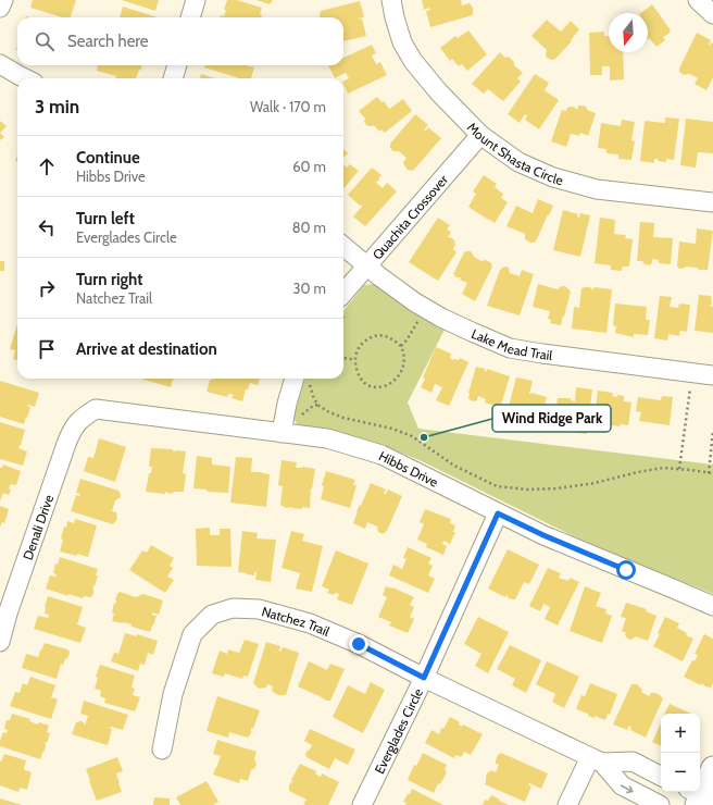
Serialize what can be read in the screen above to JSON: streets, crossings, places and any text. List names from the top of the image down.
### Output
{
  "streets": {
    "street": [
      "Mount Shasta Circle",
      "Quachita Crossover",
      "Lake Mead Trail",
      "Hibbs Drive",
      "Denali Drive",
      "Natchez Trail",
      "Everglades Circle"
    ]
  },
  "crossings": [
    ["Mount Shasta Circle", "Quachita Crossover"],
    ["Quachita Crossover", "Lake Mead Trail"],
    ["Hibbs Drive", "Denali Drive"],
    ["Hibbs Drive", "Everglades Circle"],
    ["Natchez Trail", "Everglades Circle"]
  ],
  "places": ["Wind Ridge Park"],
  "north": "bottom",
  "page": {
    "search": "Search here",
    "heading": ["3 min", "Walk · 170 m"],
    "list": [
      ["Continue", "Hibbs Drive", "60 m"],
      ["Turn left", "Everglades Circle", "80 m"],
      ["Turn right", "Natchez Trail", "30 m"],
      "Arrive at destination"
    ],
    "map_buttons": ["+", "−"]
  }
}
